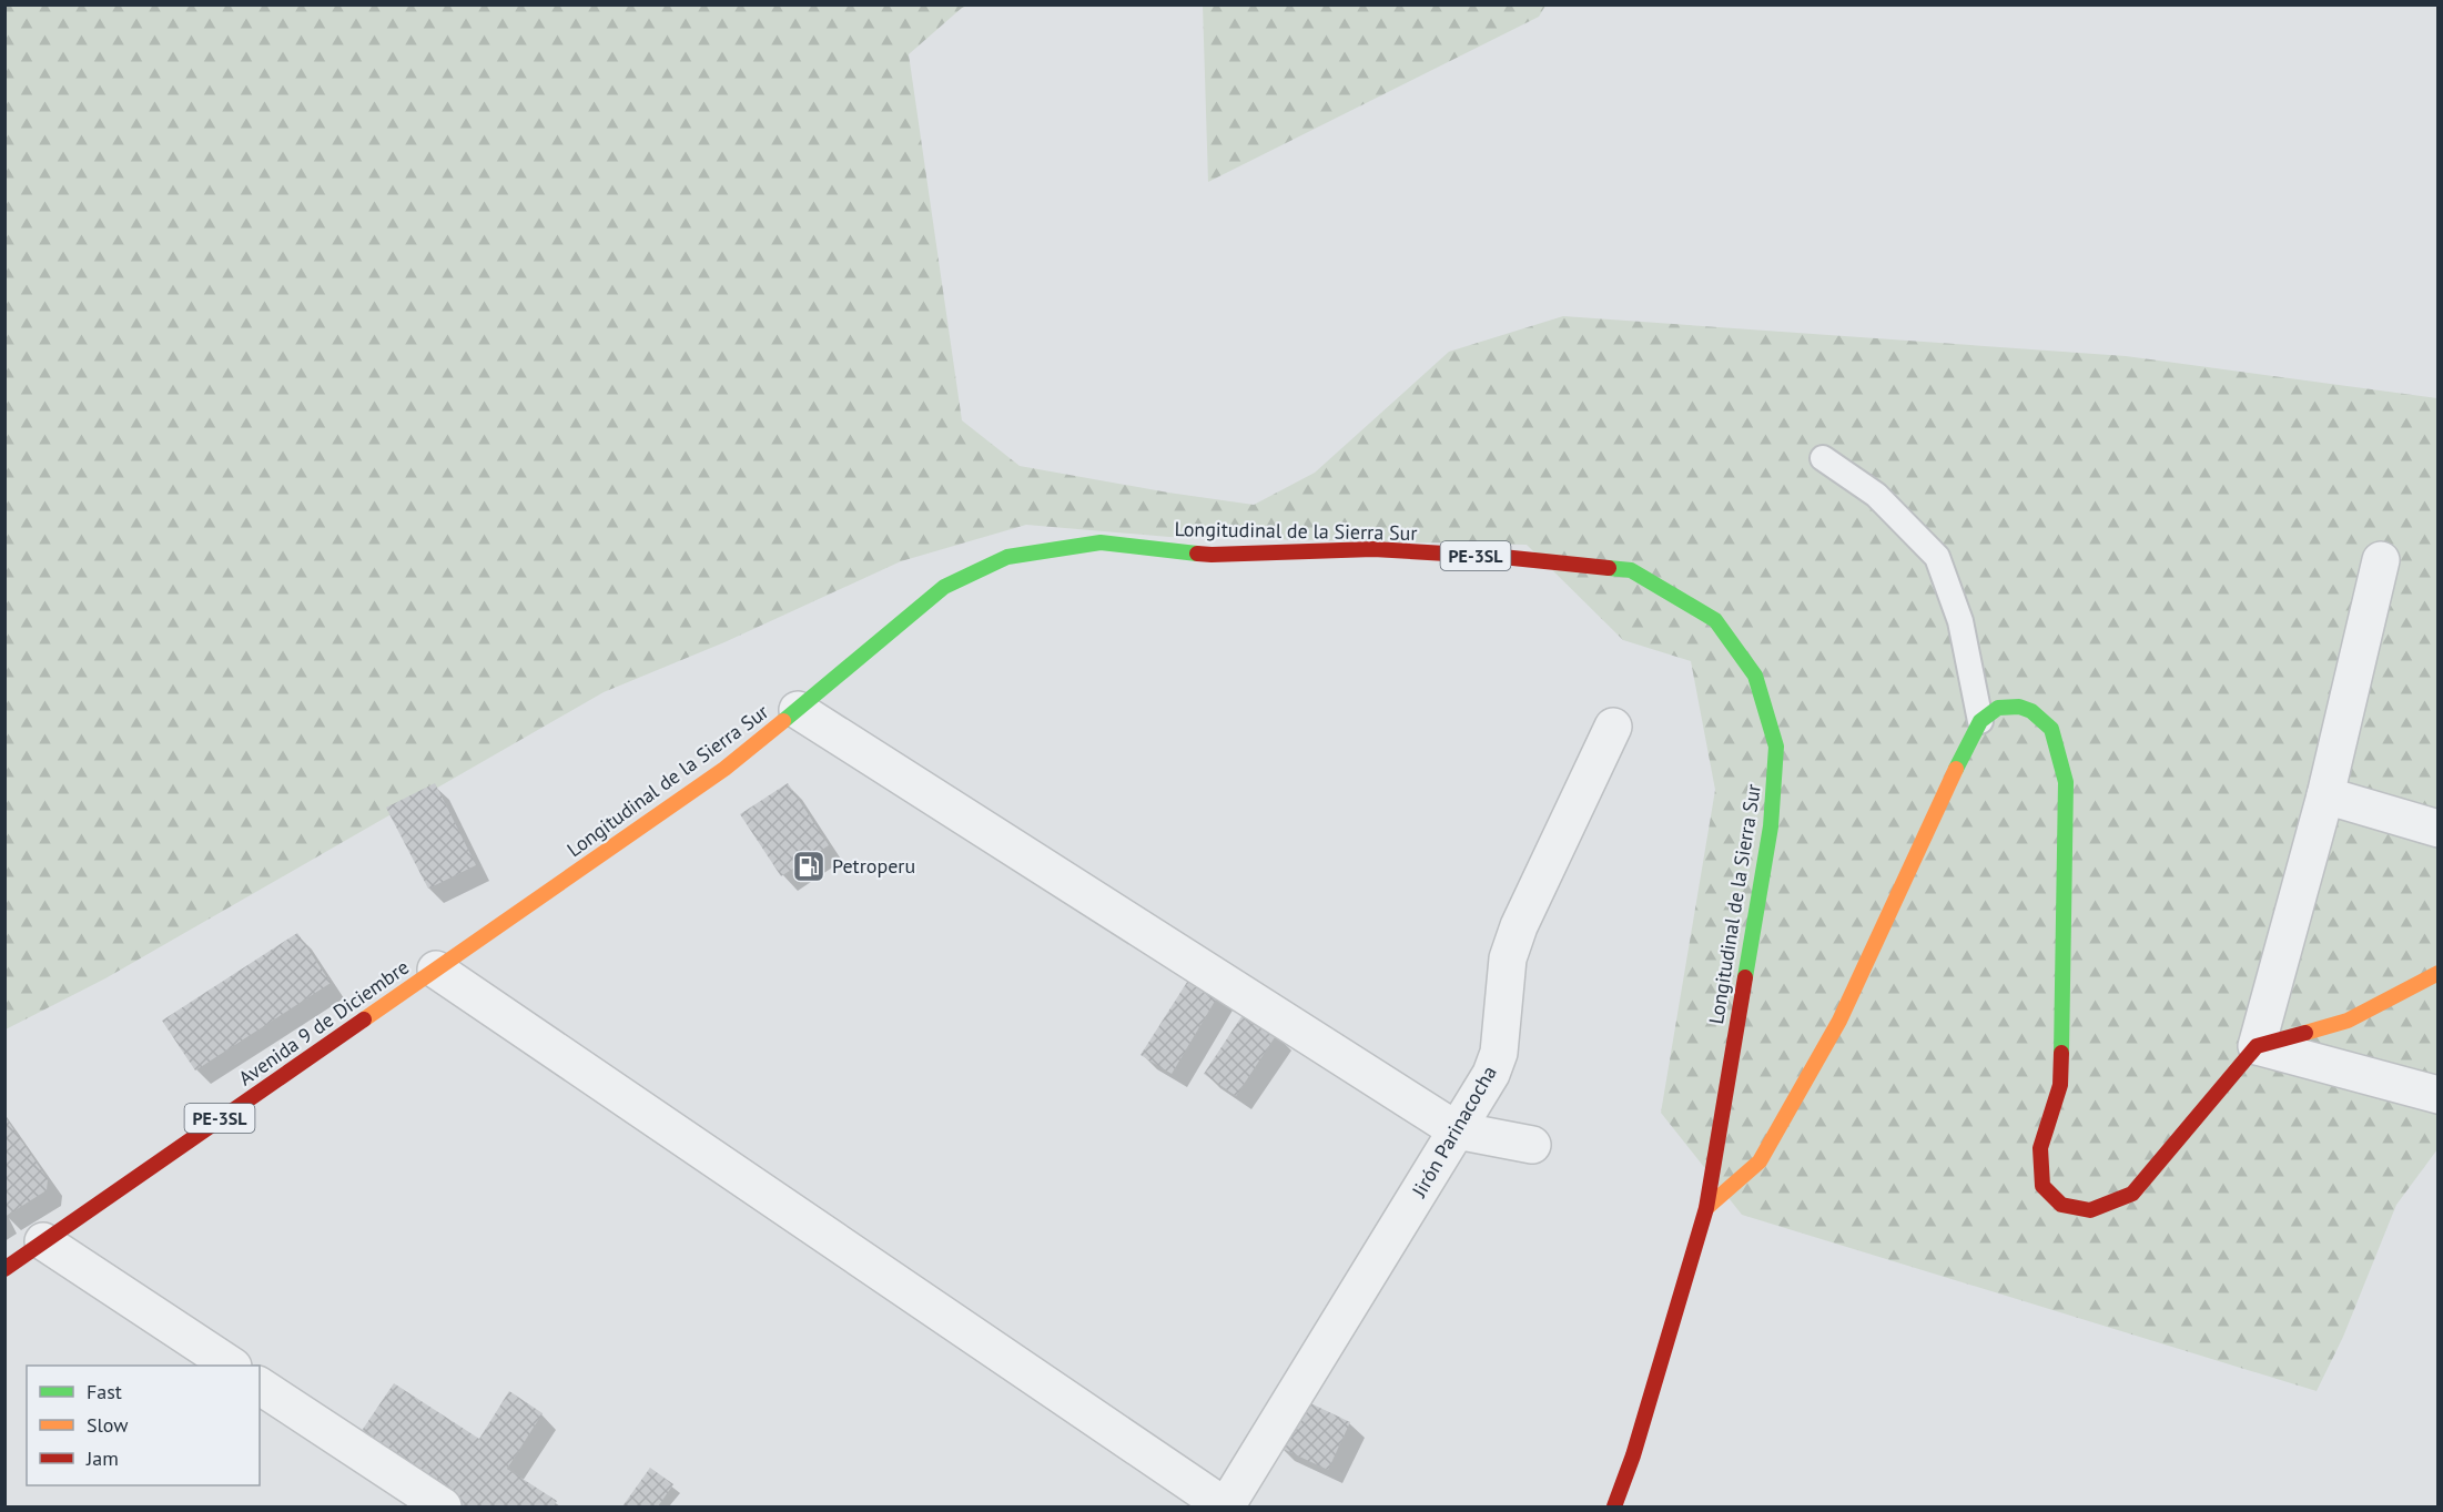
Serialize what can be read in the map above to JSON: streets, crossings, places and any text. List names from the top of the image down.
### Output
{
  "streets": {
    "main road": ["Longitudinal de la Sierra Sur", "PE-3SL", "Avenida 9 de Diciembre"],
    "street": ["Jirón Parinacocha"]
  },
  "crossings": [
    ["Longitudinal de la Sierra Sur", "Avenida 9 de Diciembre"]
  ],
  "places": {
    "fuel station": ["Petroperu"]
  },
  "legend": ["Fast", "Slow", "Jam"]
}
